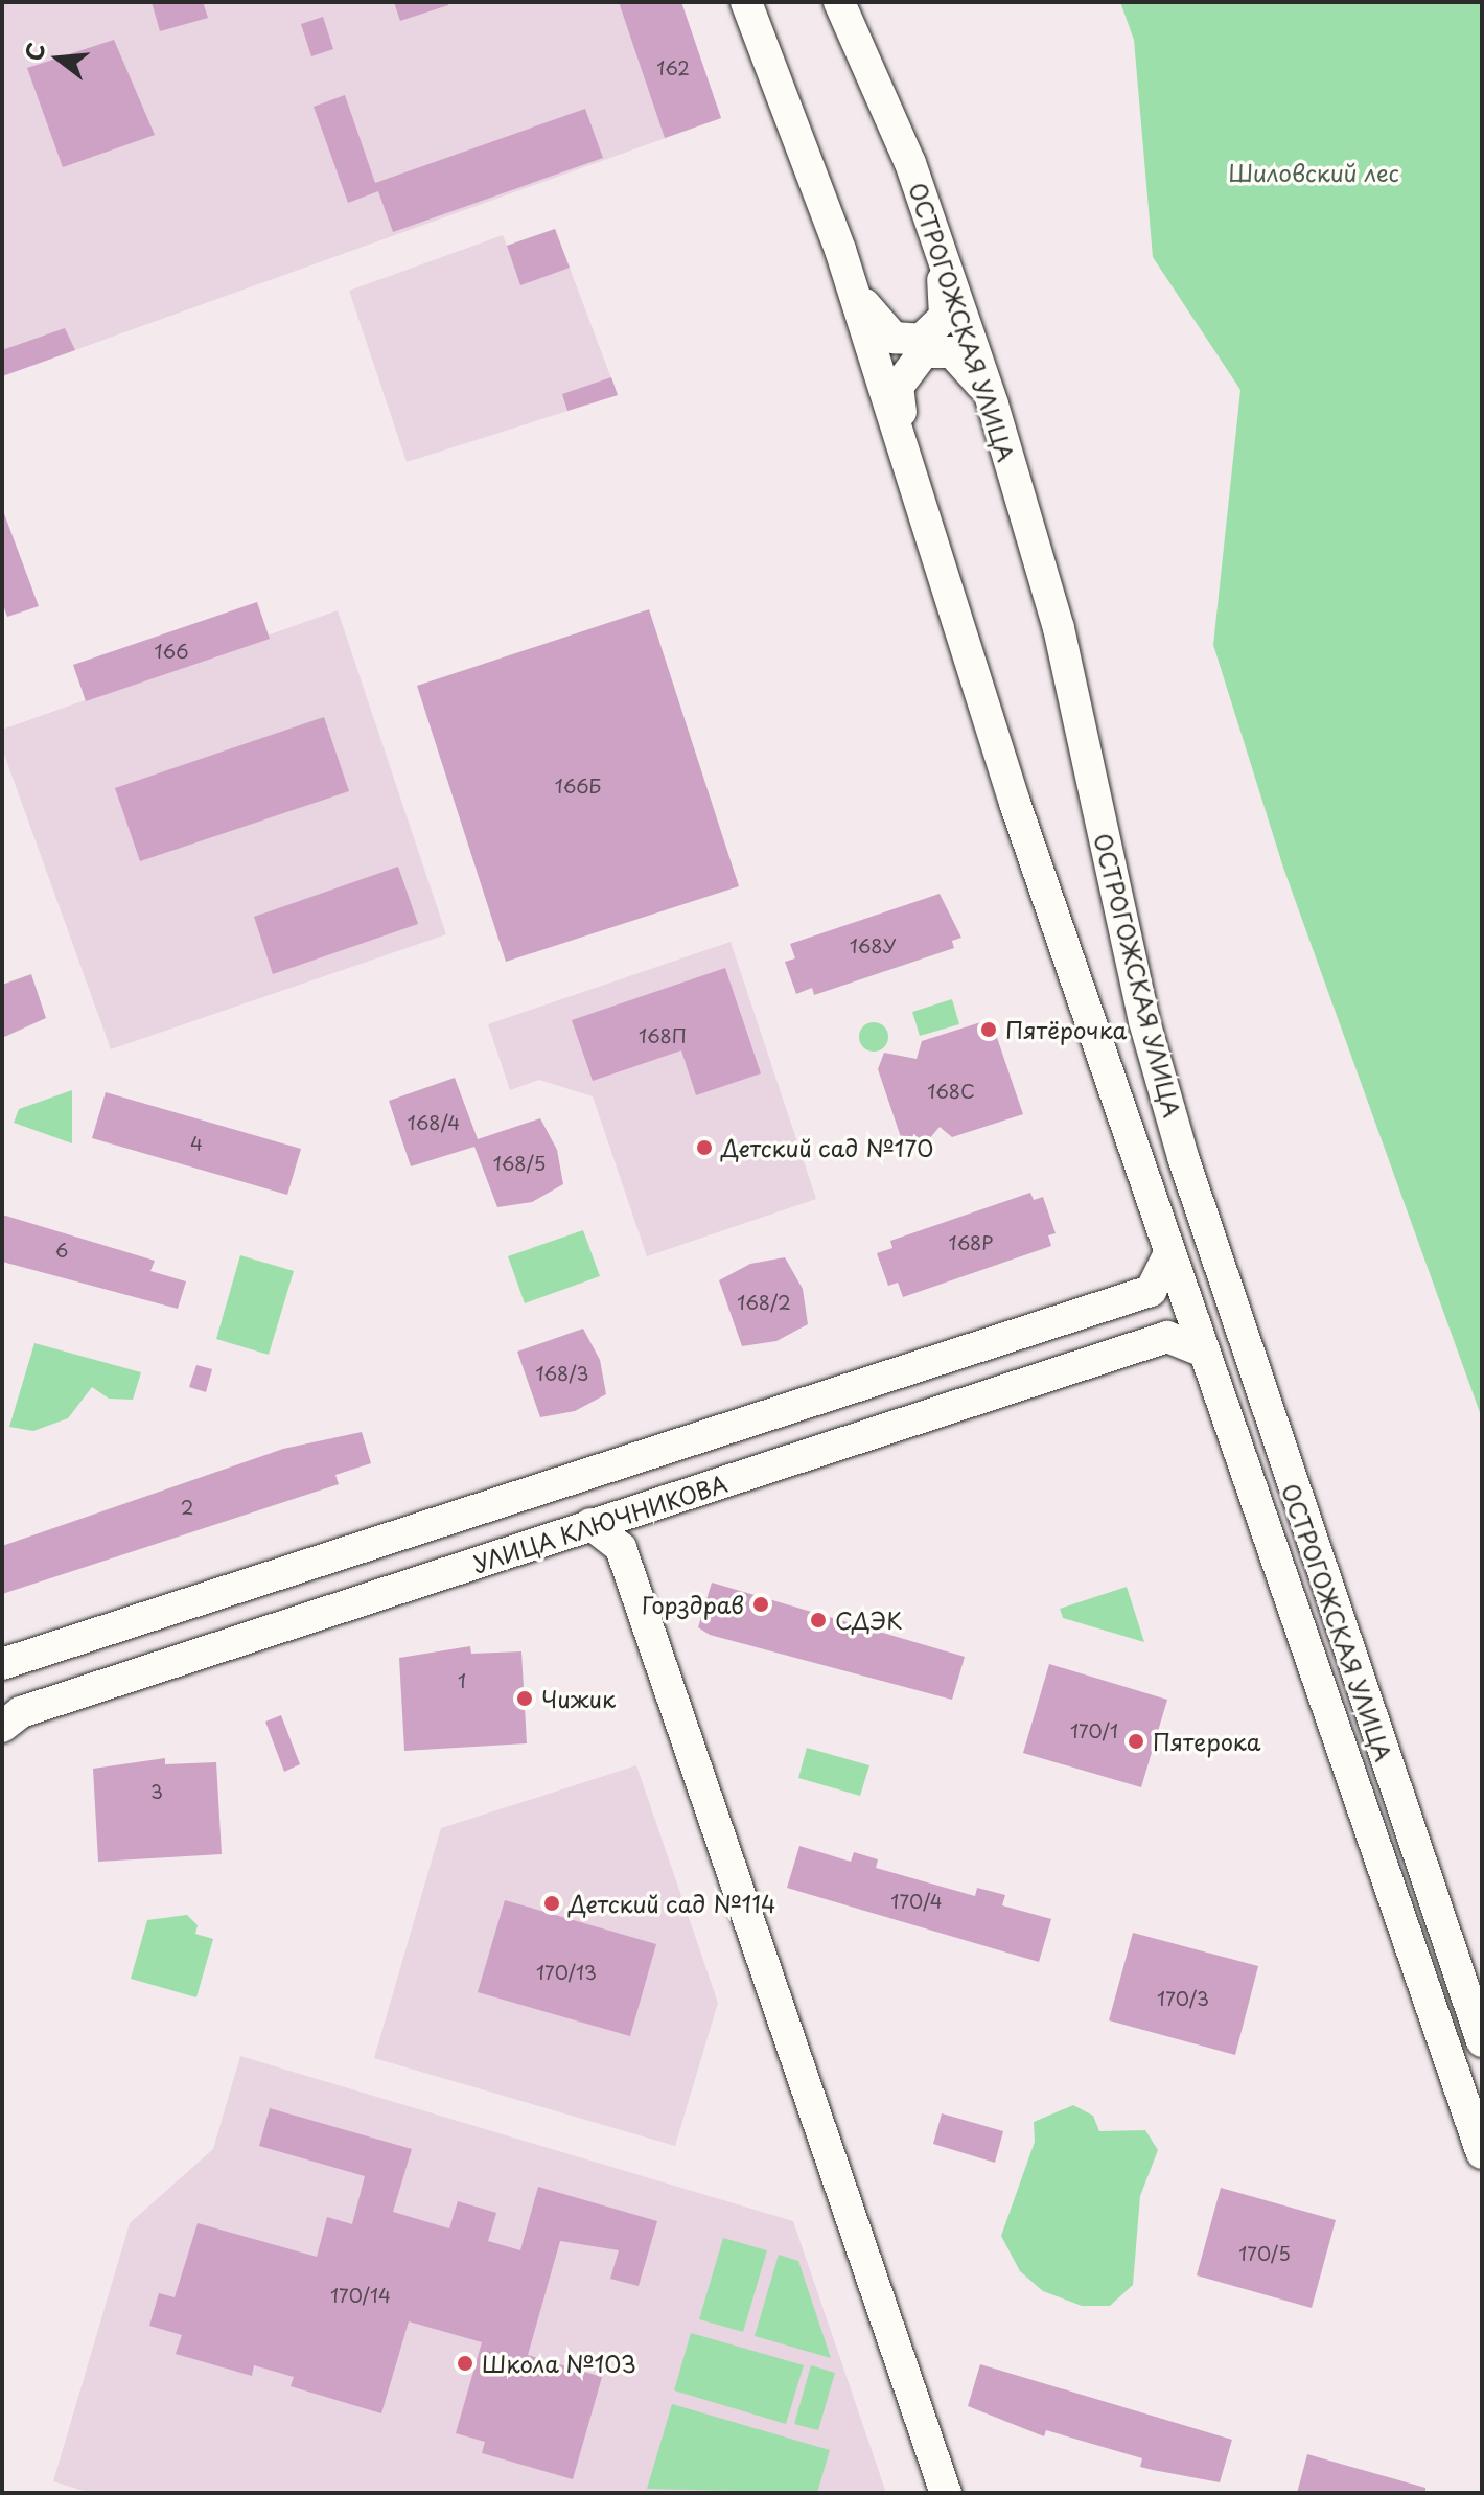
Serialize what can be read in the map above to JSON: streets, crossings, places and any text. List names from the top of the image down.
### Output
{
  "streets": {
    "street": ["ОСТРОГОЖСКАЯ УЛИЦА", "УЛИЦА КЛЮЧНИКОВА"]
  },
  "parks": ["Шиловский лес"],
  "places": [
    "Пятёрочка",
    "Детский сад №170",
    "Горздрав",
    "СДЭК",
    "Чижик",
    "Пятерока",
    "Детский сад №114",
    "Школа №103"
  ],
  "house_numbers": [
    "162",
    "166",
    "166Б",
    "168У",
    "168П",
    "168С",
    "168/4",
    "4",
    "168/5",
    "168Р",
    "6",
    "168/2",
    "168/3",
    "2",
    "1",
    "170/1",
    "3",
    "170/4",
    "170/13",
    "170/3",
    "170/5",
    "170/14"
  ],
  "north": "left"
}
